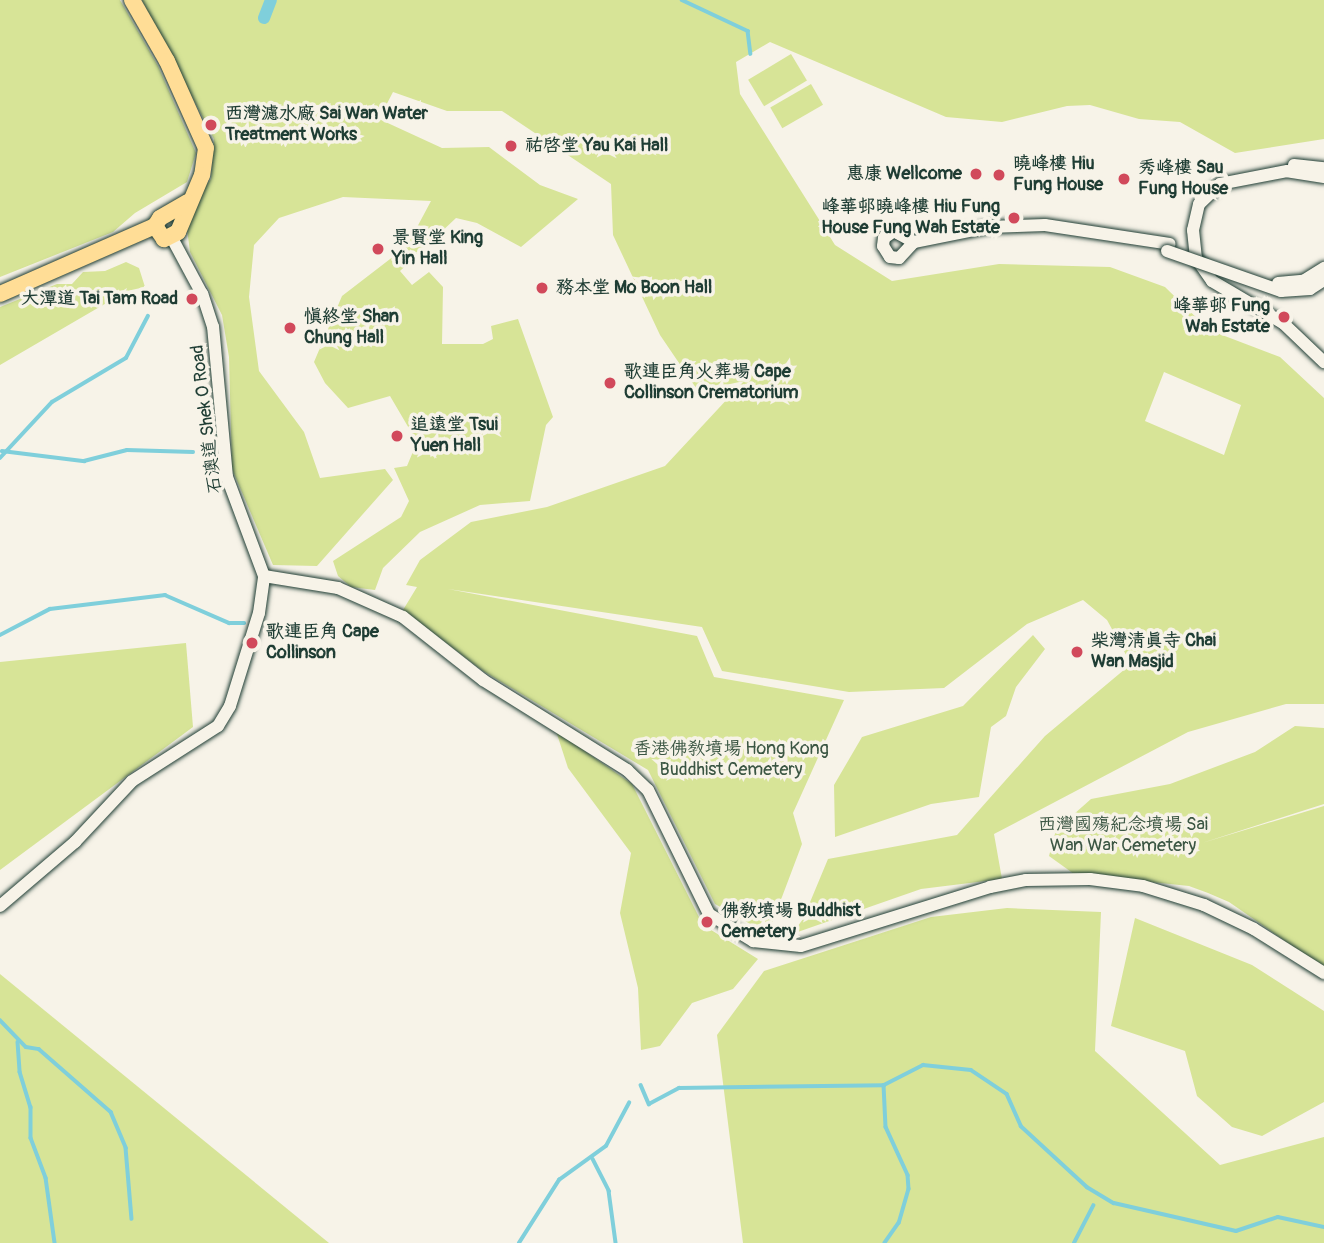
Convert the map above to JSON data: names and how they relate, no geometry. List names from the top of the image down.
{
  "streets": {
    "street": ["石澳道 Shek O Road"]
  },
  "parks": ["香港佛教墳場 Hong Kong Buddhist Cemetery", "西灣國殤紀念墳場 Sai Wan War Cemetery"],
  "places": [
    "西灣濾水廠 Sai Wan Water Treatment Works",
    "祐啓堂 Yau Kai Hall",
    "惠康 Wellcome",
    "曉峰樓 Hiu Fung House",
    "秀峰樓 Sau Fung House",
    "峰華邨曉峰樓 Hiu Fung House Fung Wah Estate",
    "景賢堂 King Yin Hall",
    "務本堂 Mo Boon Hall",
    "大潭道 Tai Tam Road",
    "峰華邨 Fung Wah Estate",
    "慎終堂 Shan Chung Hall",
    "歌連臣角火葬場 Cape Collinson Crematorium",
    "追遠堂 Tsui Yuen Hall",
    "歌連臣角 Cape Collinson",
    "柴灣清真寺 Chai Wan Masjid",
    "佛教墳場 Buddhist Cemetery"
  ]
}
